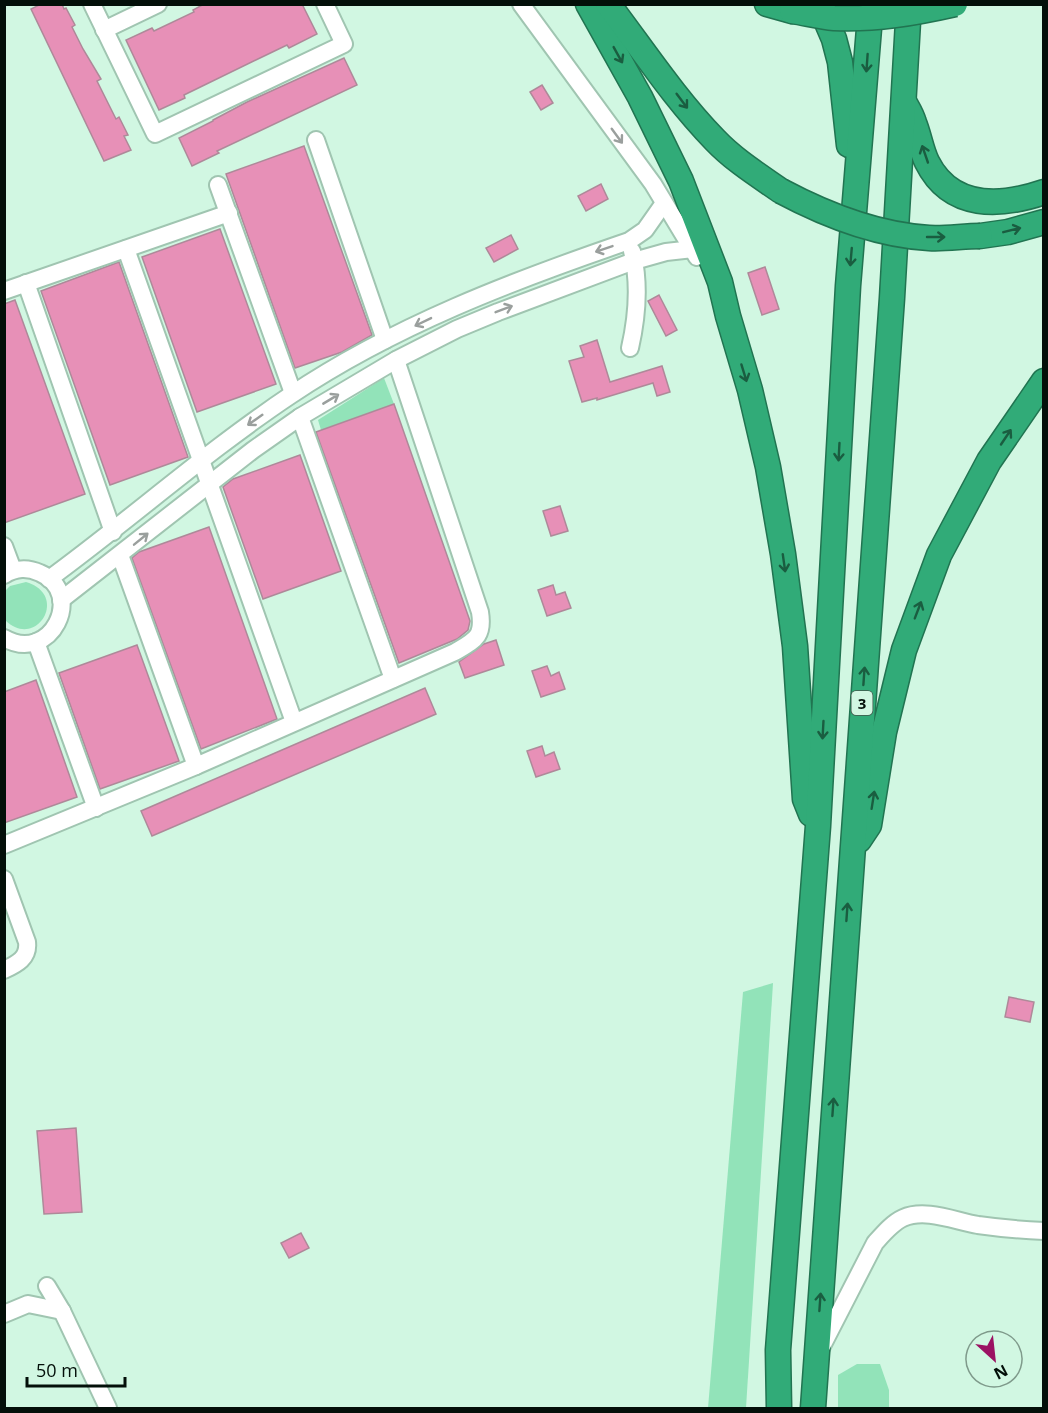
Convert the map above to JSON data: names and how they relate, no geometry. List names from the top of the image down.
{
  "streets": {
    "highway": ["3"]
  },
  "scale_bar": "50 m",
  "north": "bottom right"
}
